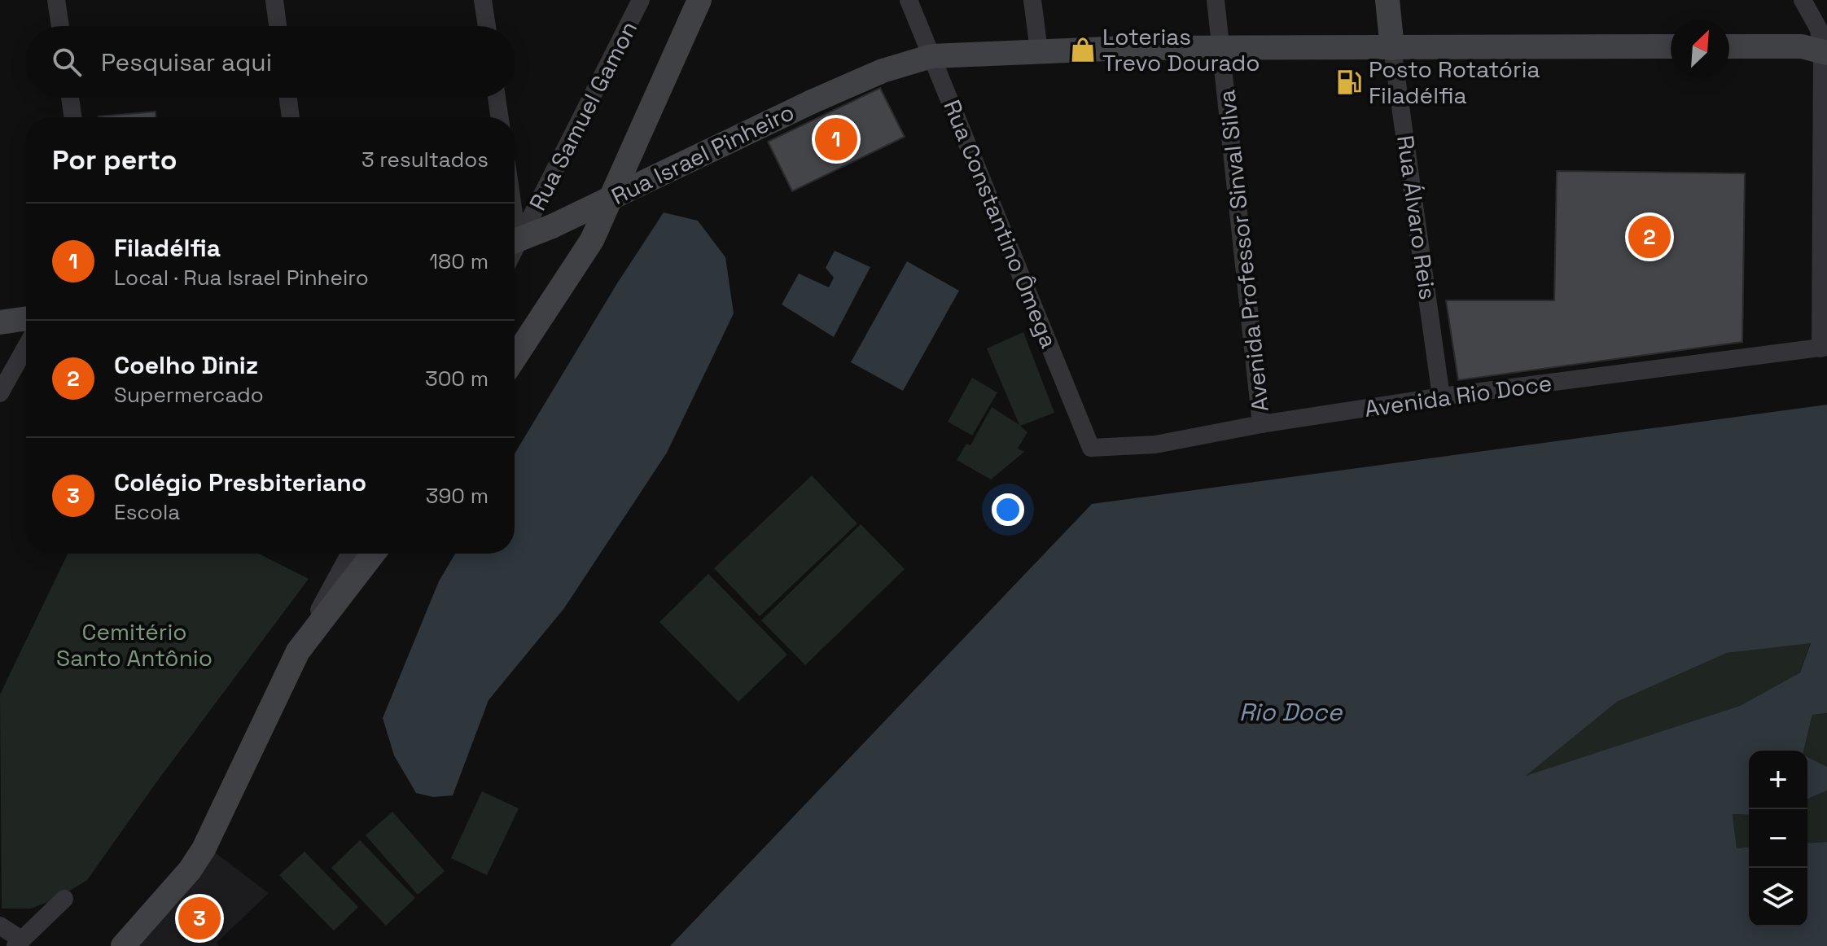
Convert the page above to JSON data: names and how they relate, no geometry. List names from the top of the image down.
{
  "streets": {
    "street": [
      "Rua Samuel Gamon",
      "Rua Israel Pinheiro",
      "Rua Álvaro Reis",
      "Rua Constantino Ômega",
      "Avenida Professor Sinval Silva",
      "Avenida Rio Doce"
    ]
  },
  "crossings": [
    ["Rua Israel Pinheiro", "Rua Álvaro Reis"],
    ["Rua Israel Pinheiro", "Rua Constantino Ômega"],
    ["Rua Israel Pinheiro", "Avenida Professor Sinval Silva"],
    ["Rua Álvaro Reis", "Avenida Rio Doce"],
    ["Rua Constantino Ômega", "Avenida Rio Doce"],
    ["Avenida Professor Sinval Silva", "Avenida Rio Doce"]
  ],
  "water": ["Rio Doce"],
  "parks": ["Cemitério Santo Antônio"],
  "places": {
    "shop": ["Loterias Trevo Dourado"],
    "fuel station": ["Posto Rotatória Filadélfia"]
  },
  "north": "top right",
  "page": {
    "search": "Pesquisar aqui",
    "pins": ["1", "2", "3"],
    "heading": ["Por perto", "3 resultados"],
    "list": [
      {
        "mark": "1",
        "name": "Filadélfia",
        "note": "Local · Rua Israel Pinheiro",
        "value": "180 m"
      },
      {
        "mark": "2",
        "name": "Coelho Diniz",
        "note": "Supermercado",
        "value": "300 m"
      },
      {
        "mark": "3",
        "name": "Colégio Presbiteriano",
        "note": "Escola",
        "value": "390 m"
      }
    ],
    "map_buttons": ["+", "−"]
  }
}
